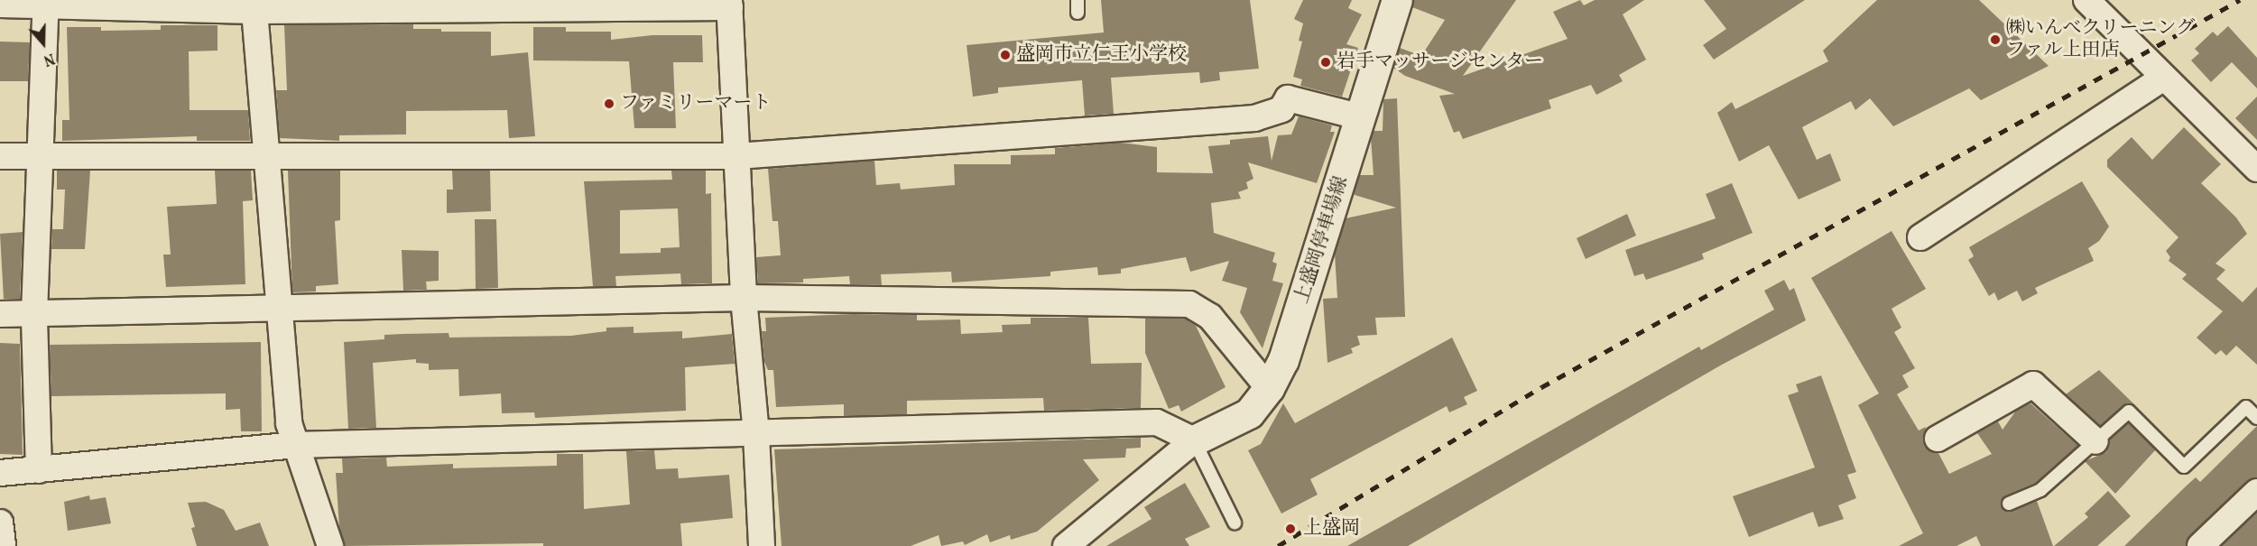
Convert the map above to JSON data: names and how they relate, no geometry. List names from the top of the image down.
{
  "streets": {
    "main road": ["上盛岡停車場線"]
  },
  "places": [
    "㈱いんべクリーニング ファル上田店",
    "盛岡市立仁王小学校",
    "岩手マッサージセンター",
    "ファミリーマート",
    "上盛岡"
  ],
  "north": "bottom"
}
